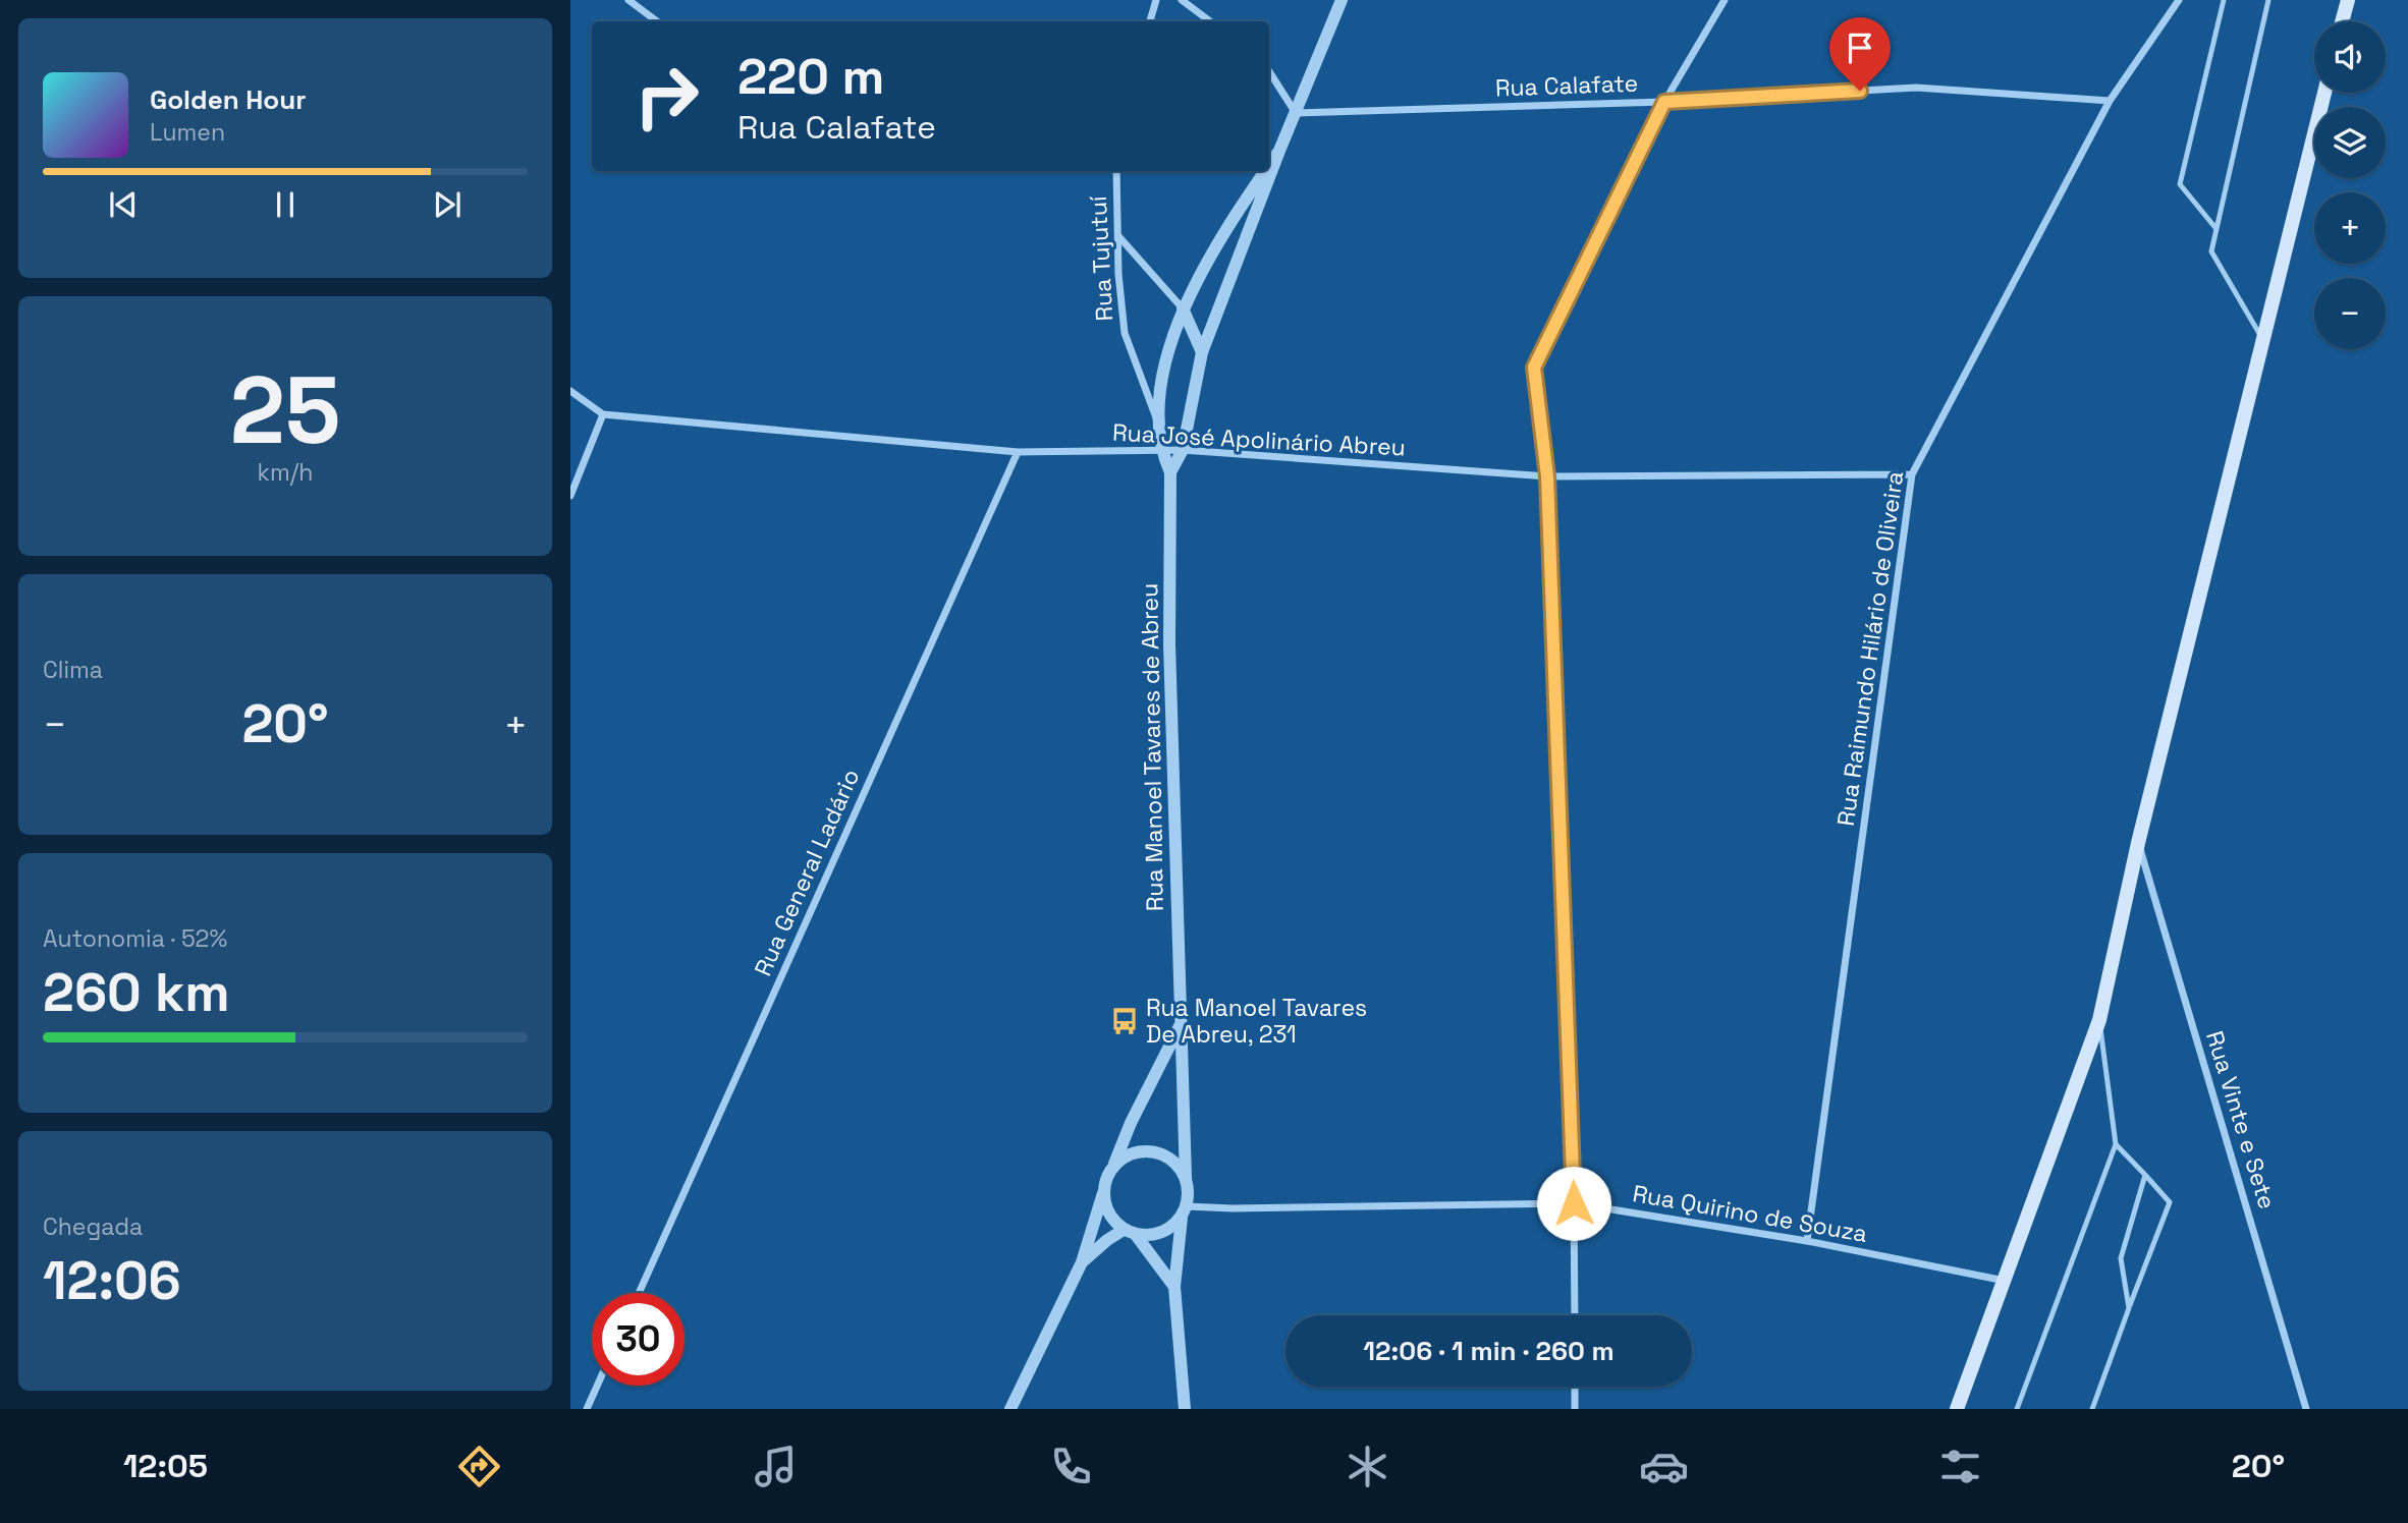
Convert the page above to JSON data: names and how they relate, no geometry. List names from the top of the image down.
{
  "streets": {
    "street": [
      "Rua Calafate",
      "Rua Tujutuí",
      "Rua José Apolinário Abreu",
      "Rua Raimundo Hilário de Oliveira",
      "Rua Manoel Tavares de Abreu",
      "Rua General Ladário",
      "Rua Vinte e Sete",
      "Rua Quirino de Souza"
    ]
  },
  "crossings": [
    ["Rua Calafate", "Rua Raimundo Hilário de Oliveira"],
    ["Rua Tujutuí", "Rua Manoel Tavares de Abreu"],
    ["Rua José Apolinário Abreu", "Rua Raimundo Hilário de Oliveira"],
    ["Rua José Apolinário Abreu", "Rua Manoel Tavares de Abreu"],
    ["Rua José Apolinário Abreu", "Rua General Ladário"],
    ["Rua Raimundo Hilário de Oliveira", "Rua Quirino de Souza"],
    ["Rua Manoel Tavares de Abreu", "Rua Quirino de Souza"]
  ],
  "places": {
    "bus stop": ["Rua Manoel Tavares De Abreu, 231"]
  },
  "page": {
    "map_buttons": ["+", "−"],
    "turn": ["220 m", "Rua Calafate"],
    "song": ["Golden Hour", "Lumen"],
    "tile": [
      ["25", "km/h"],
      "Clima",
      ["Autonomia · 52%", "260 km"],
      ["Chegada", "12:06"]
    ],
    "heat": ["−", "20°", "+"],
    "limit": "30",
    "trip": "12:06 · 1 min · 260 m",
    "tabs": ["12:05", "20°"]
  }
}
